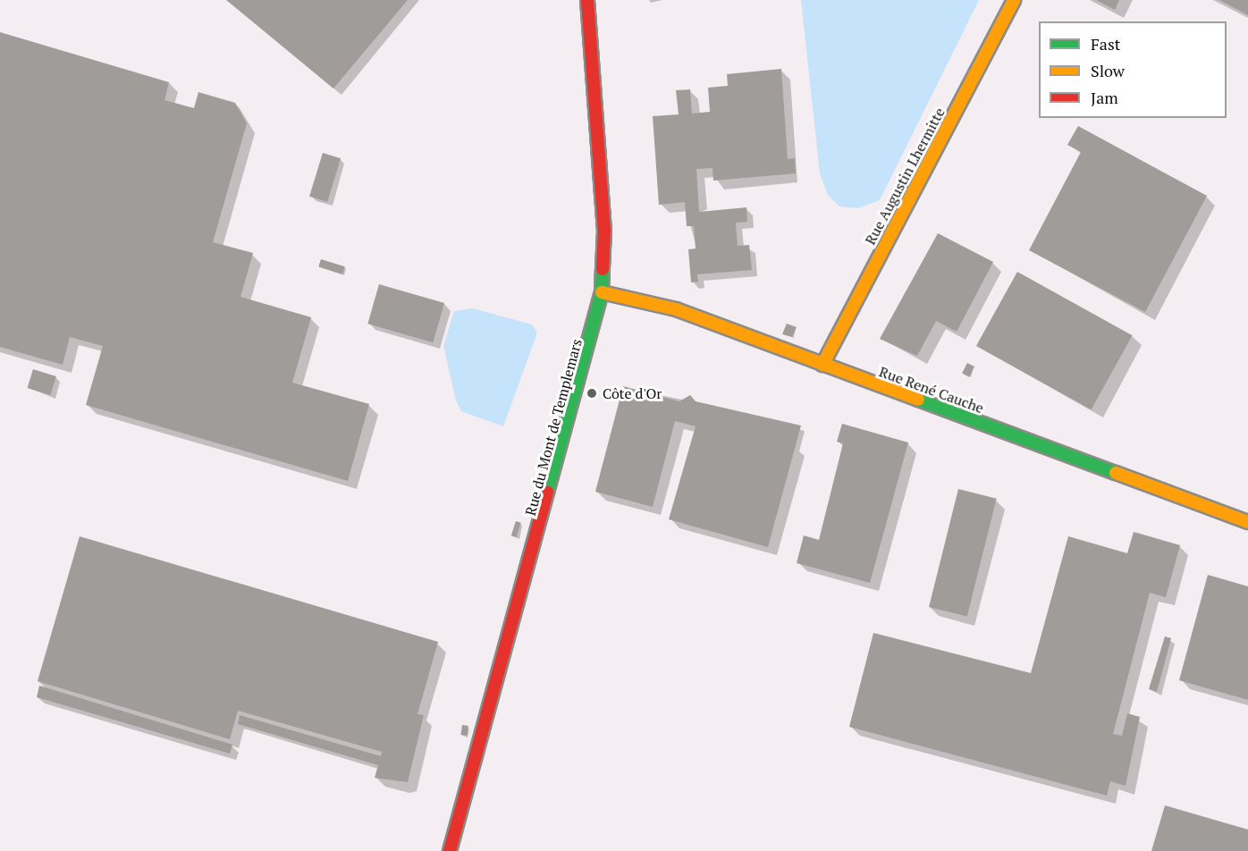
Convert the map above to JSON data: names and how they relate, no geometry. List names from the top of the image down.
{
  "streets": {
    "street": ["Rue Augustin Lhermitte", "Rue René Cauche", "Rue du Mont de Templemars"]
  },
  "crossings": [
    ["Rue Augustin Lhermitte", "Rue René Cauche"],
    ["Rue René Cauche", "Rue du Mont de Templemars"]
  ],
  "places": ["Côte d'Or"],
  "legend": ["Fast", "Slow", "Jam"]
}
